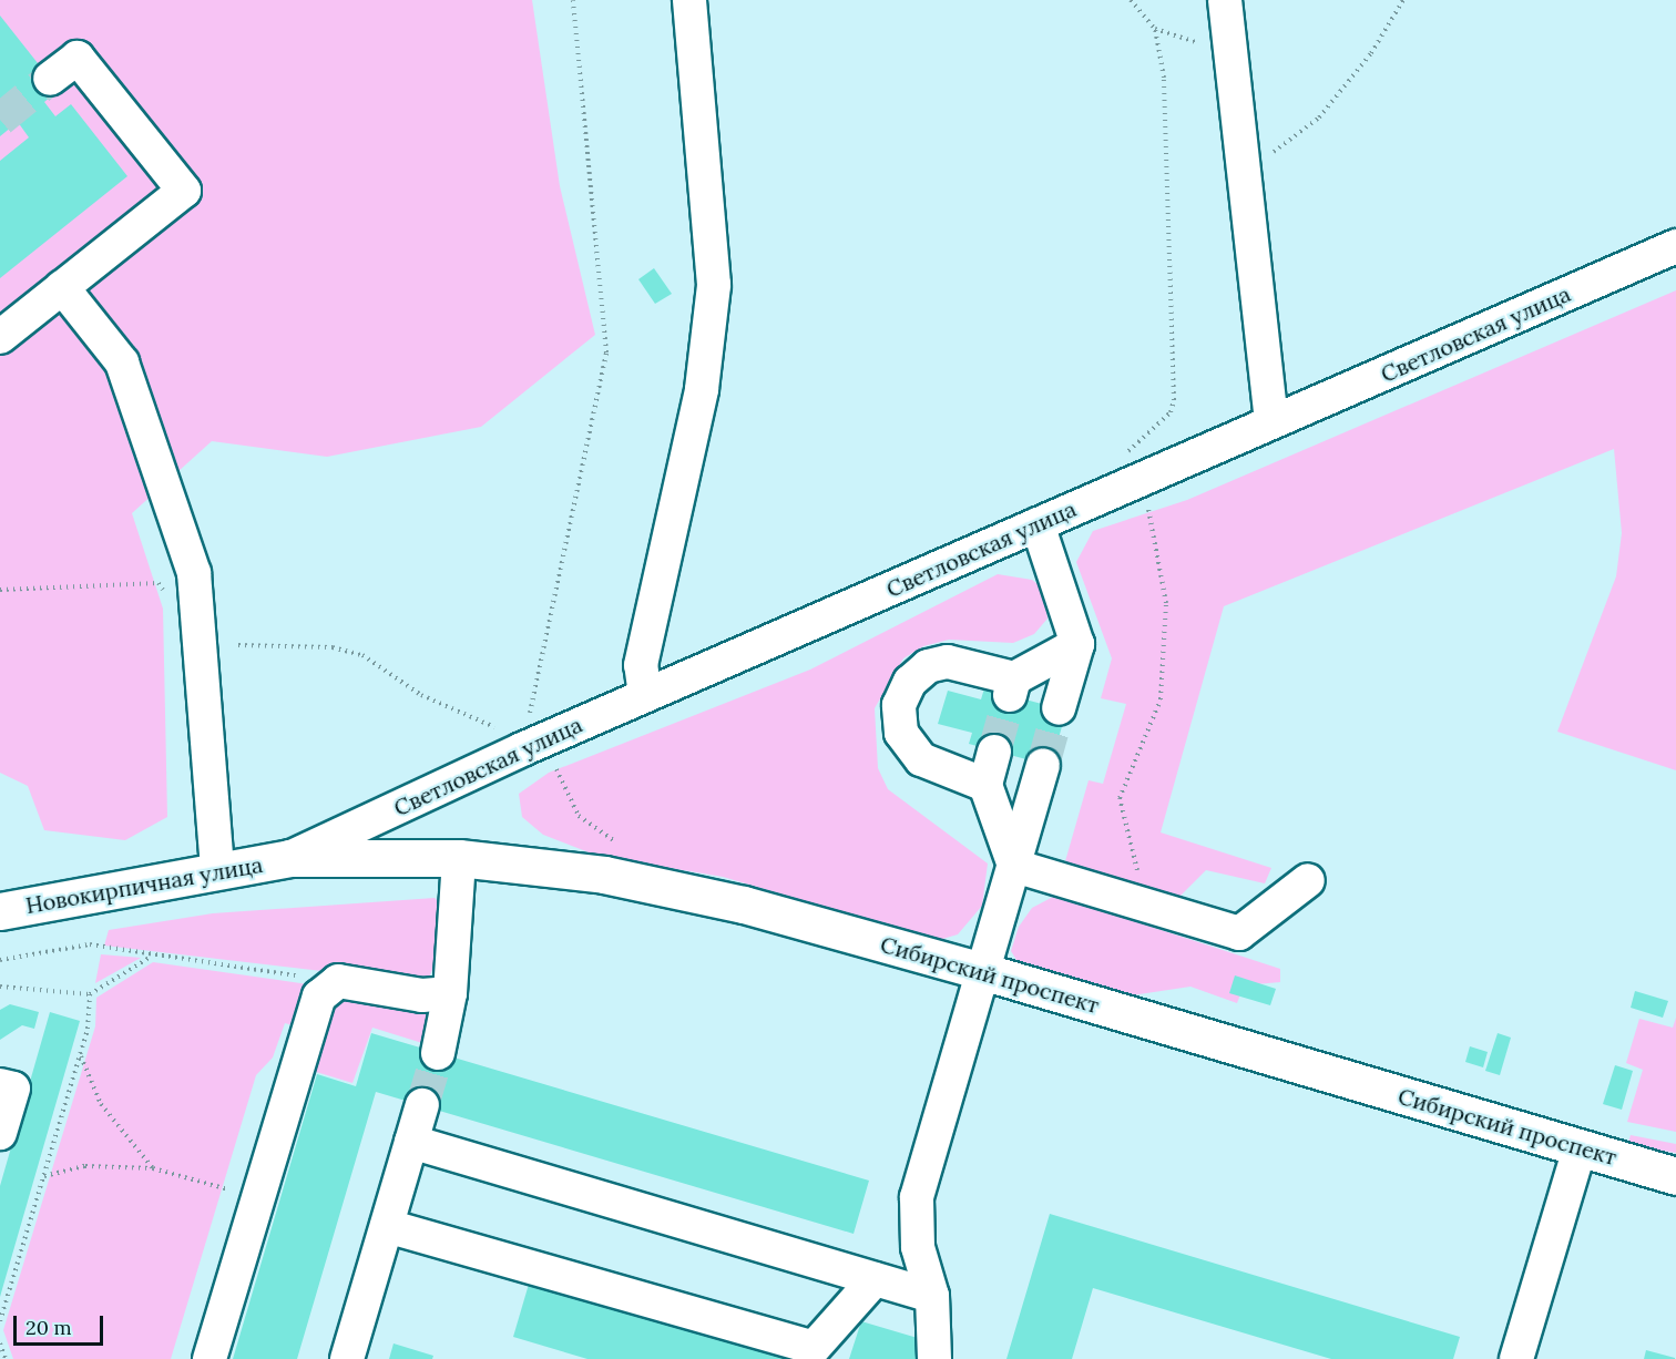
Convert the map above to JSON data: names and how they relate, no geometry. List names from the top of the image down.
{
  "streets": {
    "main road": ["Новокирпичная улица", "Сибирский проспект"],
    "street": ["Светловская улица"]
  },
  "crossings": [
    ["Светловская улица", "Новокирпичная улица"],
    ["Светловская улица", "Сибирский проспект"],
    ["Новокирпичная улица", "Сибирский проспект"]
  ],
  "scale_bar": "20 m"
}
